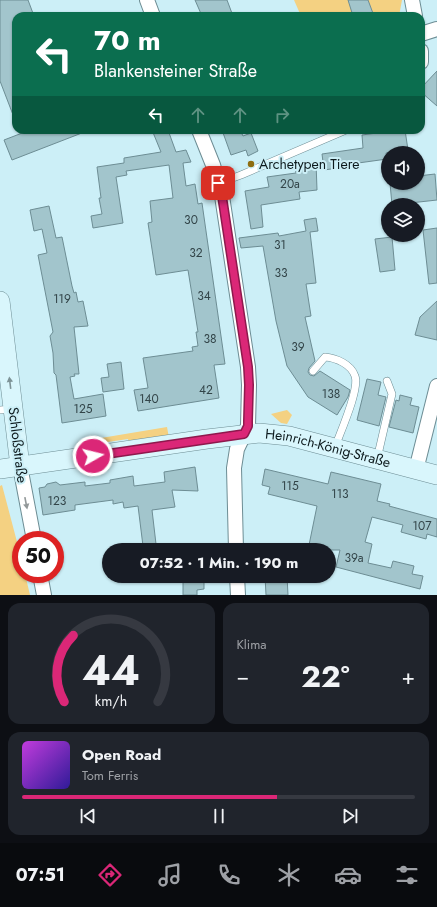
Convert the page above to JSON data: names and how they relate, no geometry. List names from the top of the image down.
{
  "streets": {
    "main road": ["Schloßstraße", "Heinrich-König-Straße"]
  },
  "crossings": [
    ["Schloßstraße", "Heinrich-König-Straße"]
  ],
  "places": ["Archetypen Tiere"],
  "house_numbers": [
    "20a",
    "30",
    "31",
    "32",
    "33",
    "34",
    "119",
    "38",
    "39",
    "42",
    "138",
    "140",
    "125",
    "115",
    "113",
    "123",
    "107",
    "39a"
  ],
  "page": {
    "turn": ["70 m", "Blankensteiner Straße"],
    "limit": "50",
    "trip": "07:52 · 1 Min. · 190 m",
    "tile": "Klima",
    "heat": ["−", "22°", "+"],
    "song": ["Open Road", "Tom Ferris"],
    "tabs": "07:51",
    "gauge": ["44", "km/h"]
  }
}
